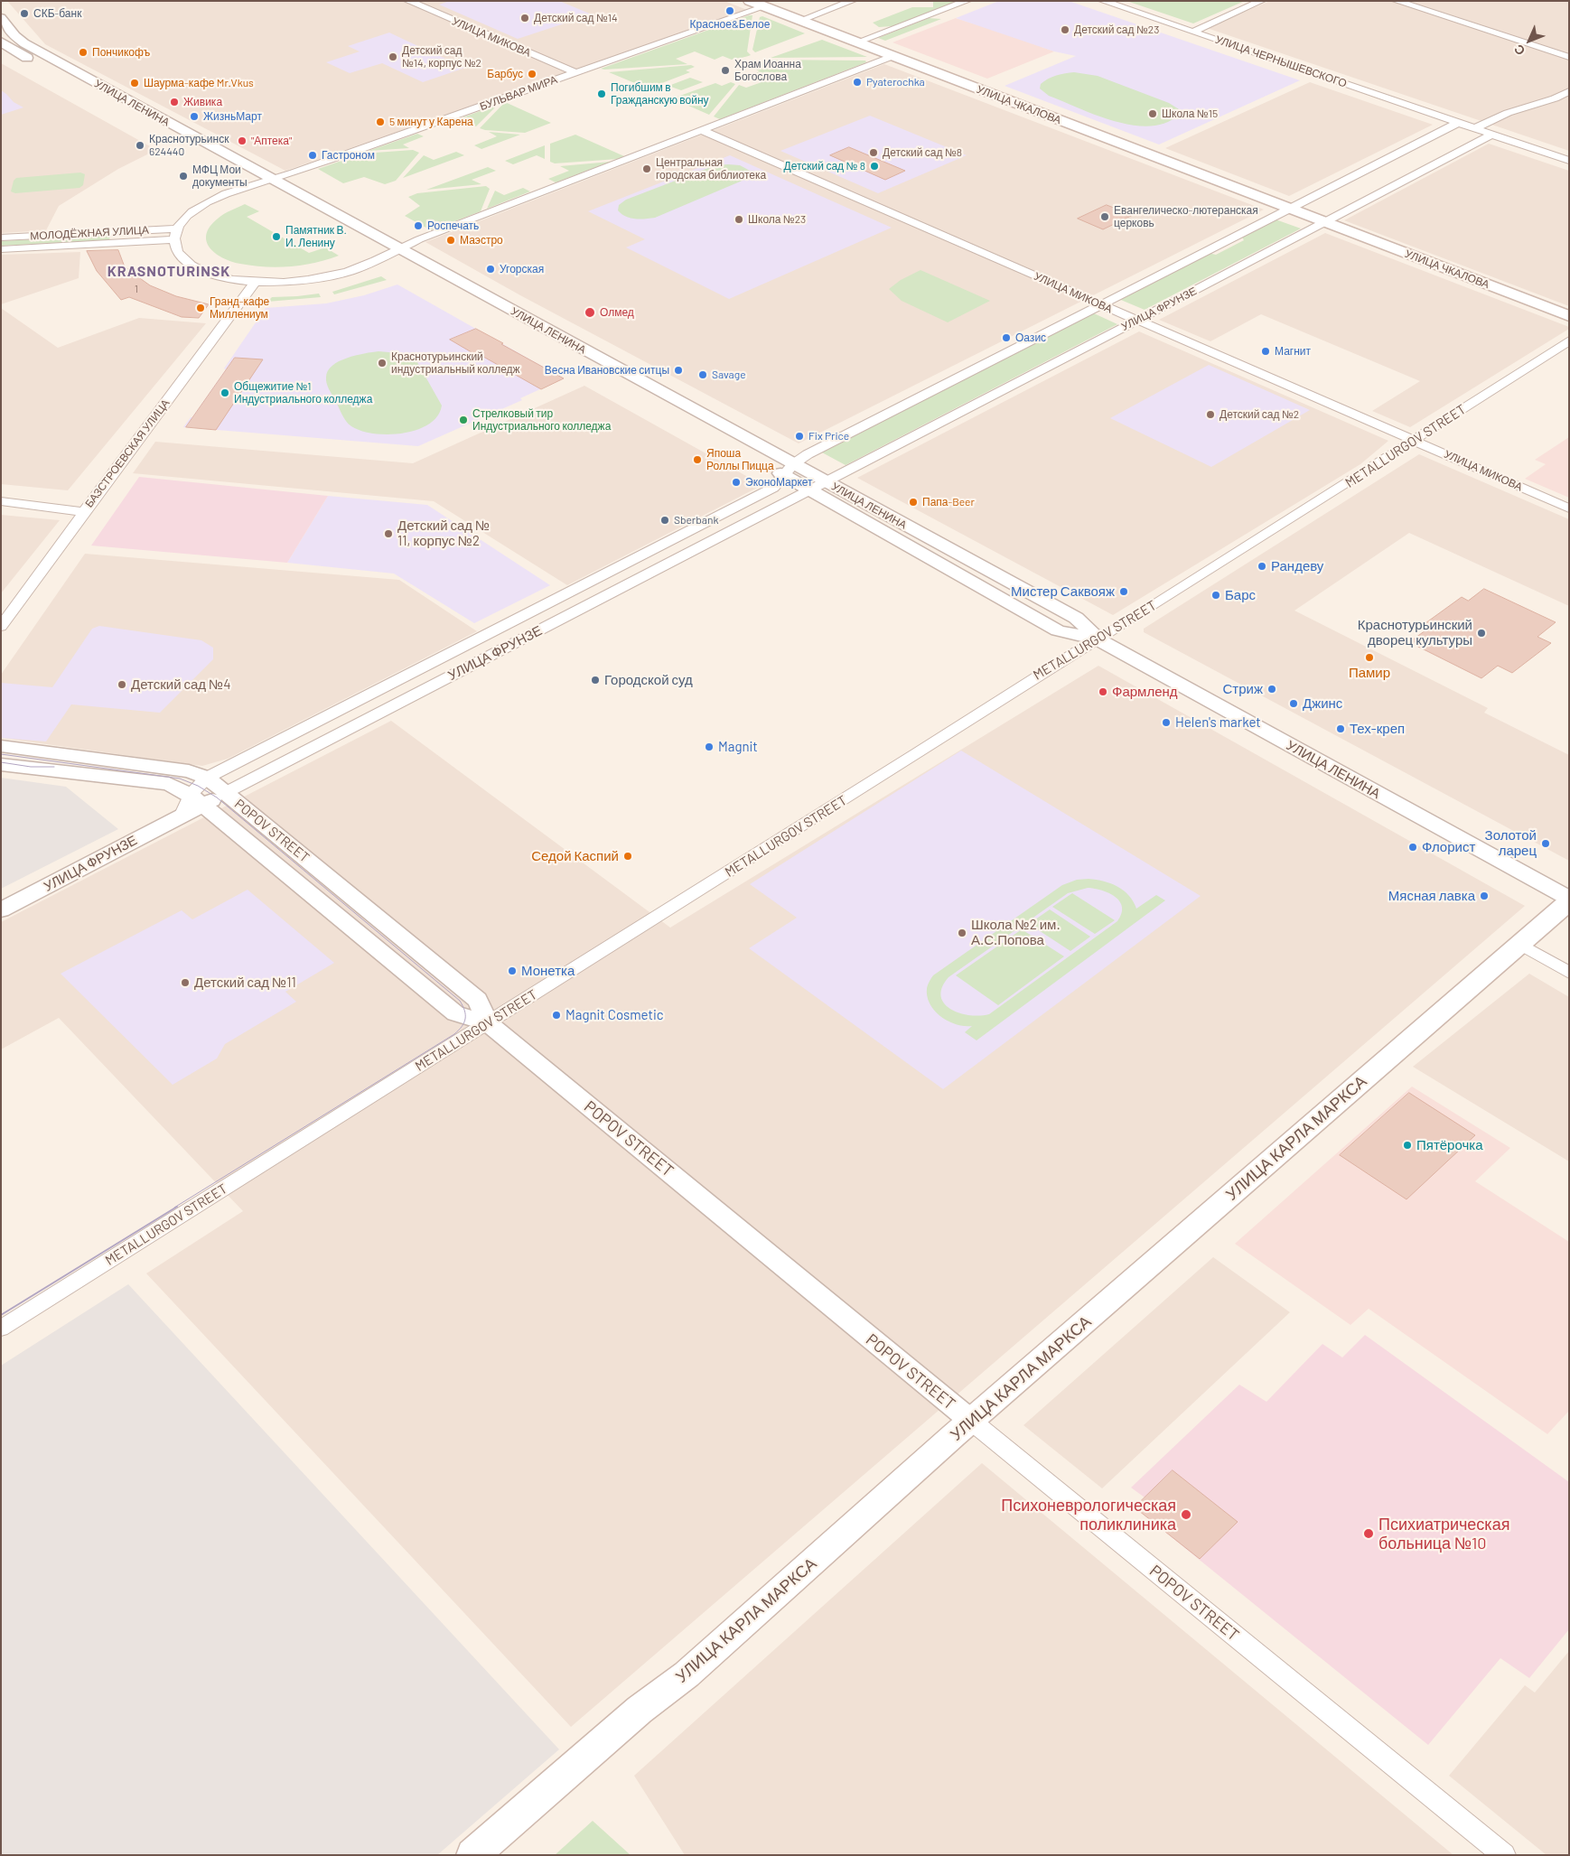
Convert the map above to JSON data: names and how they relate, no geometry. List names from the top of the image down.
{
  "streets": {
    "main road": ["УЛИЦА ЧКАЛОВА", "УЛИЦА КАРЛА МАРКСА"],
    "street": [
      "УЛИЦА МИКОВА",
      "УЛИЦА ЧЕРНЫШЕВСКОГО",
      "БУЛЬВАР МИРА",
      "УЛИЦА ЛЕНИНА",
      "МОЛОДЁЖНАЯ УЛИЦА",
      "УЛИЦА ФРУНЗЕ",
      "METALLURGOV STREET",
      "БАЗСТРОЕВСКАЯ УЛИЦА",
      "POPOV STREET"
    ]
  },
  "crossings": [
    ["УЛИЦА МИКОВА", "БУЛЬВАР МИРА"],
    ["УЛИЦА МИКОВА", "УЛИЦА ФРУНЗЕ"],
    ["УЛИЦА МИКОВА", "METALLURGOV STREET"],
    ["УЛИЦА ЧЕРНЫШЕВСКОГО", "УЛИЦА ФРУНЗЕ"],
    ["БУЛЬВАР МИРА", "УЛИЦА ЛЕНИНА"],
    ["БУЛЬВАР МИРА", "УЛИЦА ЧКАЛОВА"],
    ["УЛИЦА ЛЕНИНА", "УЛИЦА ФРУНЗЕ"],
    ["УЛИЦА ЛЕНИНА", "METALLURGOV STREET"],
    ["УЛИЦА ЛЕНИНА", "УЛИЦА КАРЛА МАРКСА"],
    ["УЛИЦА ЧКАЛОВА", "УЛИЦА ФРУНЗЕ"],
    ["УЛИЦА ФРУНЗЕ", "POPOV STREET"],
    ["METALLURGOV STREET", "POPOV STREET"],
    ["POPOV STREET", "УЛИЦА КАРЛА МАРКСА"]
  ],
  "districts": ["KRASNOTURINSK"],
  "places": [
    "Красное&Белое",
    "СКБ-банк",
    "Детский сад №14",
    "Детский сад №23",
    "Пончикофъ",
    "Детский сад №14, корпус №2",
    "Храм Иоанна Богослова",
    "Барбус",
    "Pyaterochka",
    "Шаурма-кафе Mr.Vkus",
    "Погибшим в Гражданскую войну",
    "Живика",
    "Школа №15",
    "ЖизньМарт",
    "5 минут у Карена",
    "\"Аптека\"",
    "Краснотурьинск 624440",
    "Детский сад №8",
    "Гастроном",
    "Детский сад № 8",
    "Центральная городская библиотека",
    "МФЦ Мои документы",
    "Евангелическо-лютеранская церковь",
    "Школа №23",
    "Роспечать",
    "Памятник В. И. Ленину",
    "Маэстро",
    "Угорская",
    "Гранд-кафе Миллениум",
    "Олмед",
    "Оазис",
    "Магнит",
    "Краснотурьинский индустриальный колледж",
    "Весна Ивановские ситцы",
    "Savage",
    "Общежитие №1 Индустриального колледжа",
    "Детский сад №2",
    "Стрелковый тир Индустриального колледжа",
    "Fix Price",
    "Япоша Роллы Пицца",
    "ЭконоМаркет",
    "Папа-Beer",
    "Sberbank",
    "Детский сад № 11, корпус №2",
    "Рандеву",
    "Мистер Саквояж",
    "Барс",
    "Краснотурьинский дворец культуры",
    "Памир",
    "Городской суд",
    "Детский сад №4",
    "Стриж",
    "Фармленд",
    "Джинс",
    "Helen's market",
    "Тех-креп",
    "Magnit",
    "Золотой ларец",
    "Флорист",
    "Седой Каспий",
    "Мясная лавка",
    "Школа №2 им. А.С.Попова",
    "Монетка",
    "Детский сад №11",
    "Magnit Cosmetic",
    "Пятёрочка",
    "Психоневрологическая поликлиника",
    "Психиатрическая больница №10"
  ],
  "house_numbers": ["1"],
  "north": "bottom left"
}
